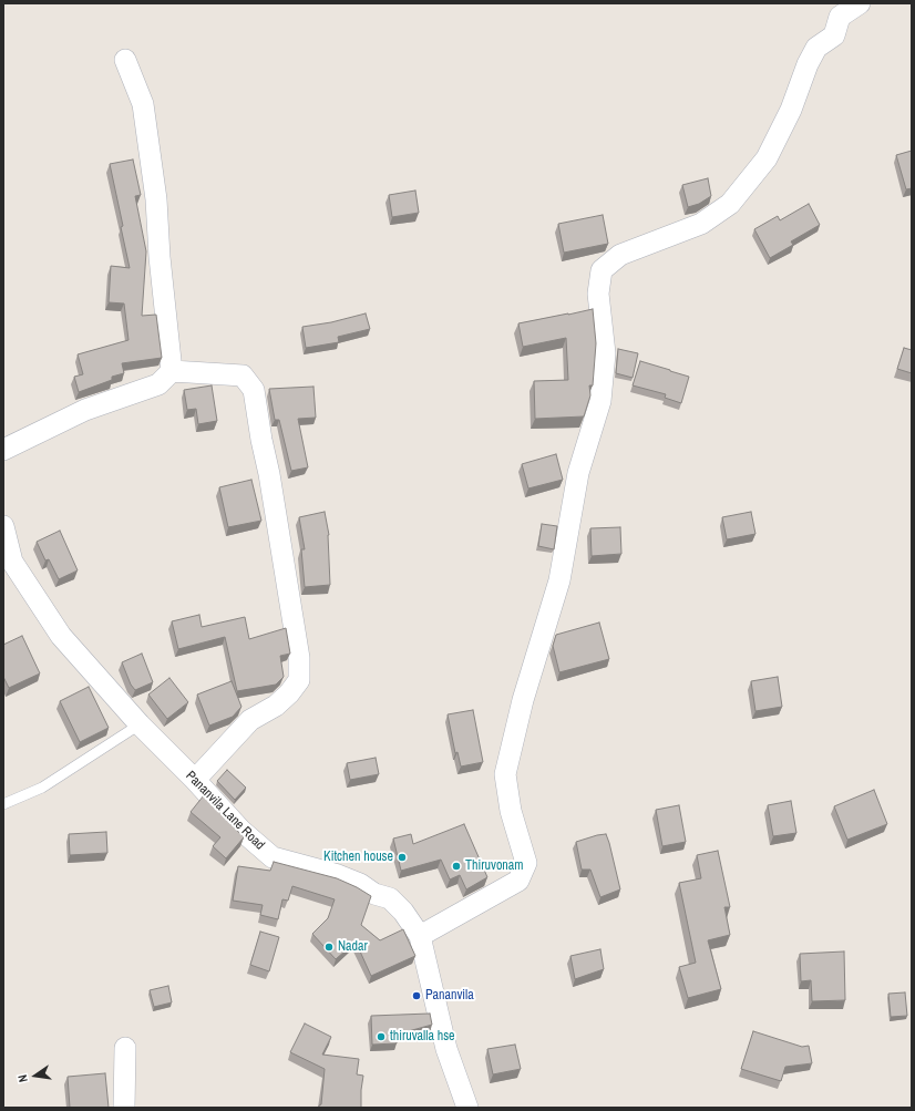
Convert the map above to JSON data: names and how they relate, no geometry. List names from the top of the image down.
{
  "streets": {
    "street": ["Pananvila Lane Road"]
  },
  "places": [
    "Kitchen house",
    "Thiruvonam",
    "Nadar",
    "Pananvila",
    "thiruvalla hse"
  ],
  "north": "left"
}
